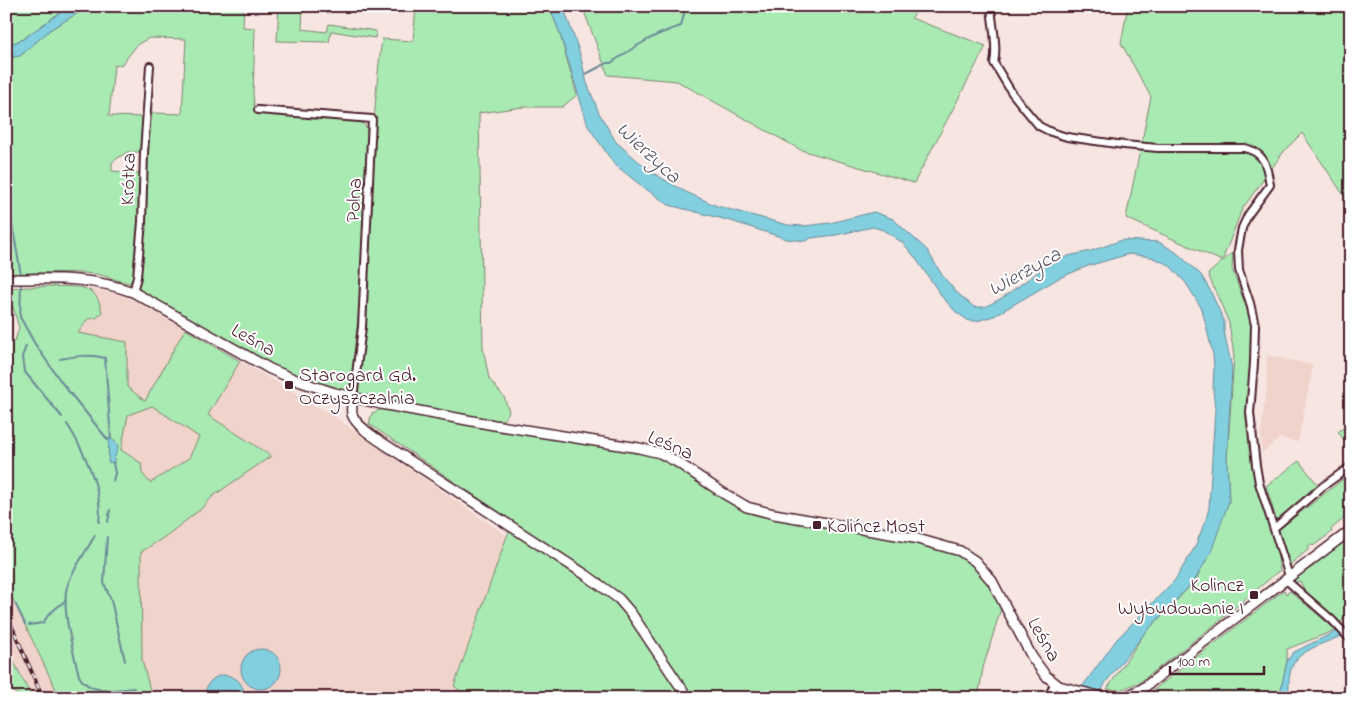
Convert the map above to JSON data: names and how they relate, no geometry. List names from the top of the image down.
{
  "streets": {
    "street": ["Krótka", "Polna", "Leśna"]
  },
  "crossings": [
    ["Krótka", "Leśna"],
    ["Polna", "Leśna"]
  ],
  "water": ["Wierzyca"],
  "places": {
    "transit": ["Starogard Gd. Oczyszczalnia", "Kolińcz Most", "Kolincz Wybudowanie I"]
  },
  "scale_bar": "100 m"
}
